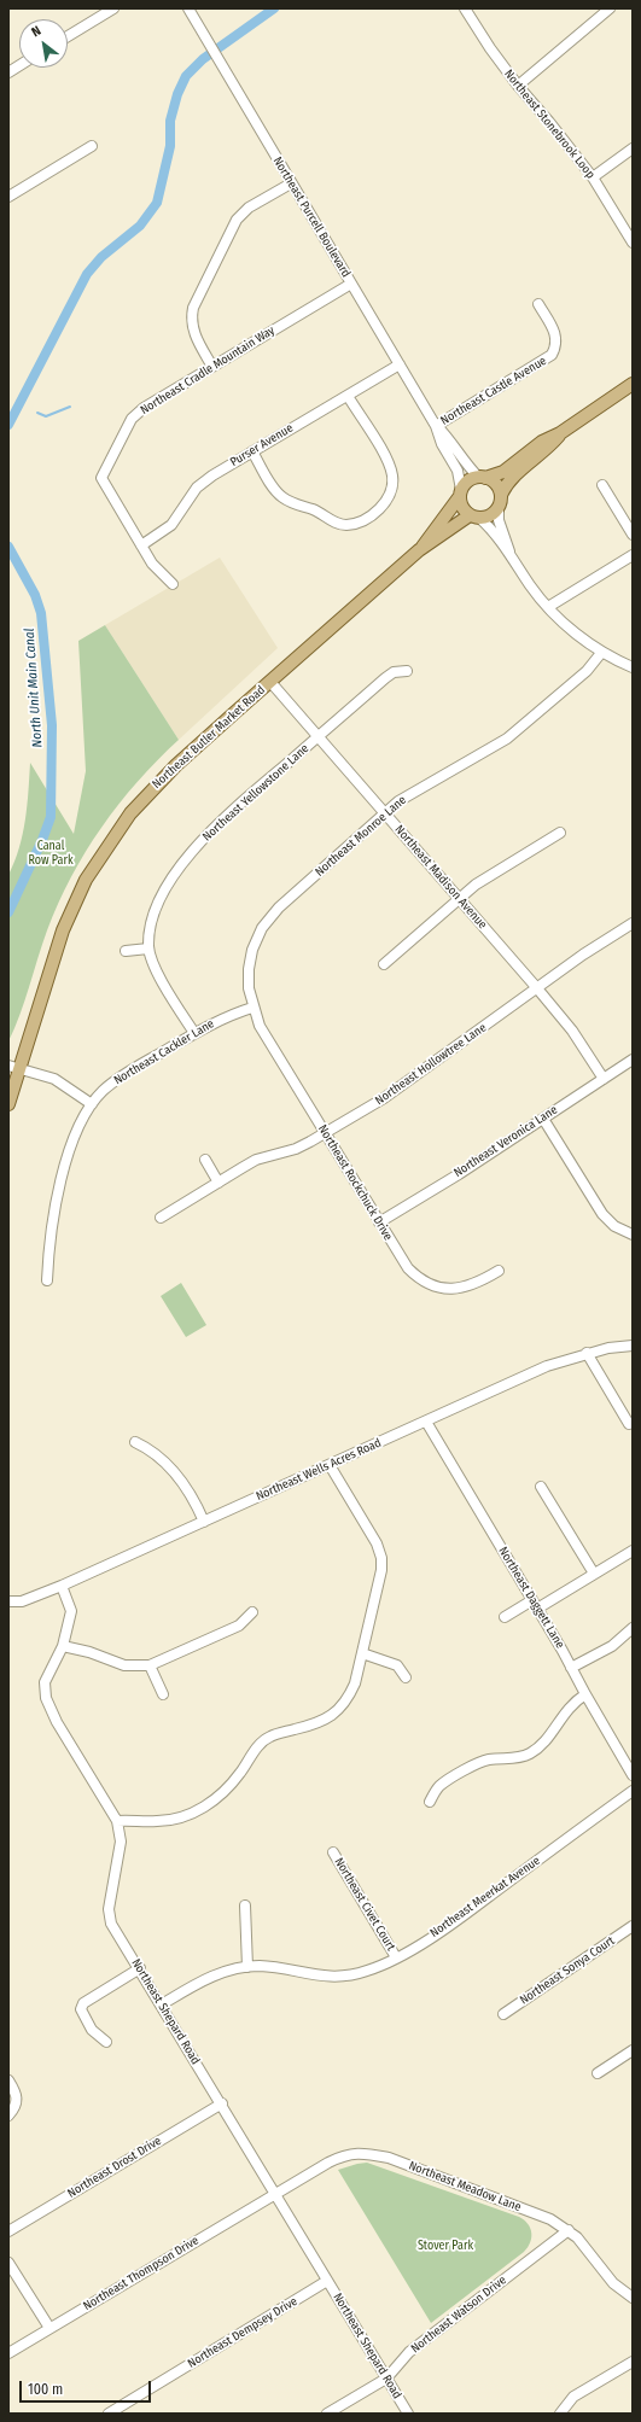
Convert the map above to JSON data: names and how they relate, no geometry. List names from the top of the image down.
{
  "streets": {
    "main road": ["Northeast Butler Market Road"],
    "street": [
      "Northeast Stonebrook Loop",
      "Northeast Purcell Boulevard",
      "Northeast Cradle Mountain Way",
      "Northeast Castle Avenue",
      "Purser Avenue",
      "Northeast Yellowstone Lane",
      "Northeast Monroe Lane",
      "Northeast Madison Avenue",
      "Northeast Cackler Lane",
      "Northeast Hollowtree Lane",
      "Northeast Veronica Lane",
      "Northeast Rockchuck Drive",
      "Northeast Wells Acres Road",
      "Northeast Daggett Lane",
      "Northeast Meerkat Avenue",
      "Northeast Civet Court",
      "Northeast Sonya Court",
      "Northeast Shepard Road",
      "Northeast Drost Drive",
      "Northeast Meadow Lane",
      "Northeast Thompson Drive",
      "Northeast Watson Drive",
      "Northeast Dempsey Drive"
    ]
  },
  "crossings": [
    ["Northeast Purcell Boulevard", "Northeast Cradle Mountain Way"],
    ["Northeast Purcell Boulevard", "Northeast Castle Avenue"],
    ["Northeast Purcell Boulevard", "Purser Avenue"],
    ["Northeast Purcell Boulevard", "Northeast Butler Market Road"],
    ["Northeast Cradle Mountain Way", "Purser Avenue"],
    ["Northeast Butler Market Road", "Northeast Madison Avenue"],
    ["Northeast Yellowstone Lane", "Northeast Madison Avenue"],
    ["Northeast Yellowstone Lane", "Northeast Cackler Lane"],
    ["Northeast Monroe Lane", "Northeast Madison Avenue"],
    ["Northeast Monroe Lane", "Northeast Cackler Lane"],
    ["Northeast Monroe Lane", "Northeast Rockchuck Drive"],
    ["Northeast Madison Avenue", "Northeast Hollowtree Lane"],
    ["Northeast Madison Avenue", "Northeast Veronica Lane"],
    ["Northeast Cackler Lane", "Northeast Rockchuck Drive"],
    ["Northeast Hollowtree Lane", "Northeast Rockchuck Drive"],
    ["Northeast Veronica Lane", "Northeast Rockchuck Drive"],
    ["Northeast Wells Acres Road", "Northeast Daggett Lane"],
    ["Northeast Wells Acres Road", "Northeast Shepard Road"],
    ["Northeast Meerkat Avenue", "Northeast Civet Court"],
    ["Northeast Meerkat Avenue", "Northeast Shepard Road"],
    ["Northeast Shepard Road", "Northeast Drost Drive"],
    ["Northeast Shepard Road", "Northeast Meadow Lane"],
    ["Northeast Shepard Road", "Northeast Thompson Drive"],
    ["Northeast Shepard Road", "Northeast Watson Drive"],
    ["Northeast Shepard Road", "Northeast Dempsey Drive"],
    ["Northeast Meadow Lane", "Northeast Thompson Drive"],
    ["Northeast Meadow Lane", "Northeast Watson Drive"]
  ],
  "water": ["North Unit Main Canal"],
  "parks": ["Canal Row Park", "Stover Park"],
  "scale_bar": "100 m",
  "north": "top left"
}
